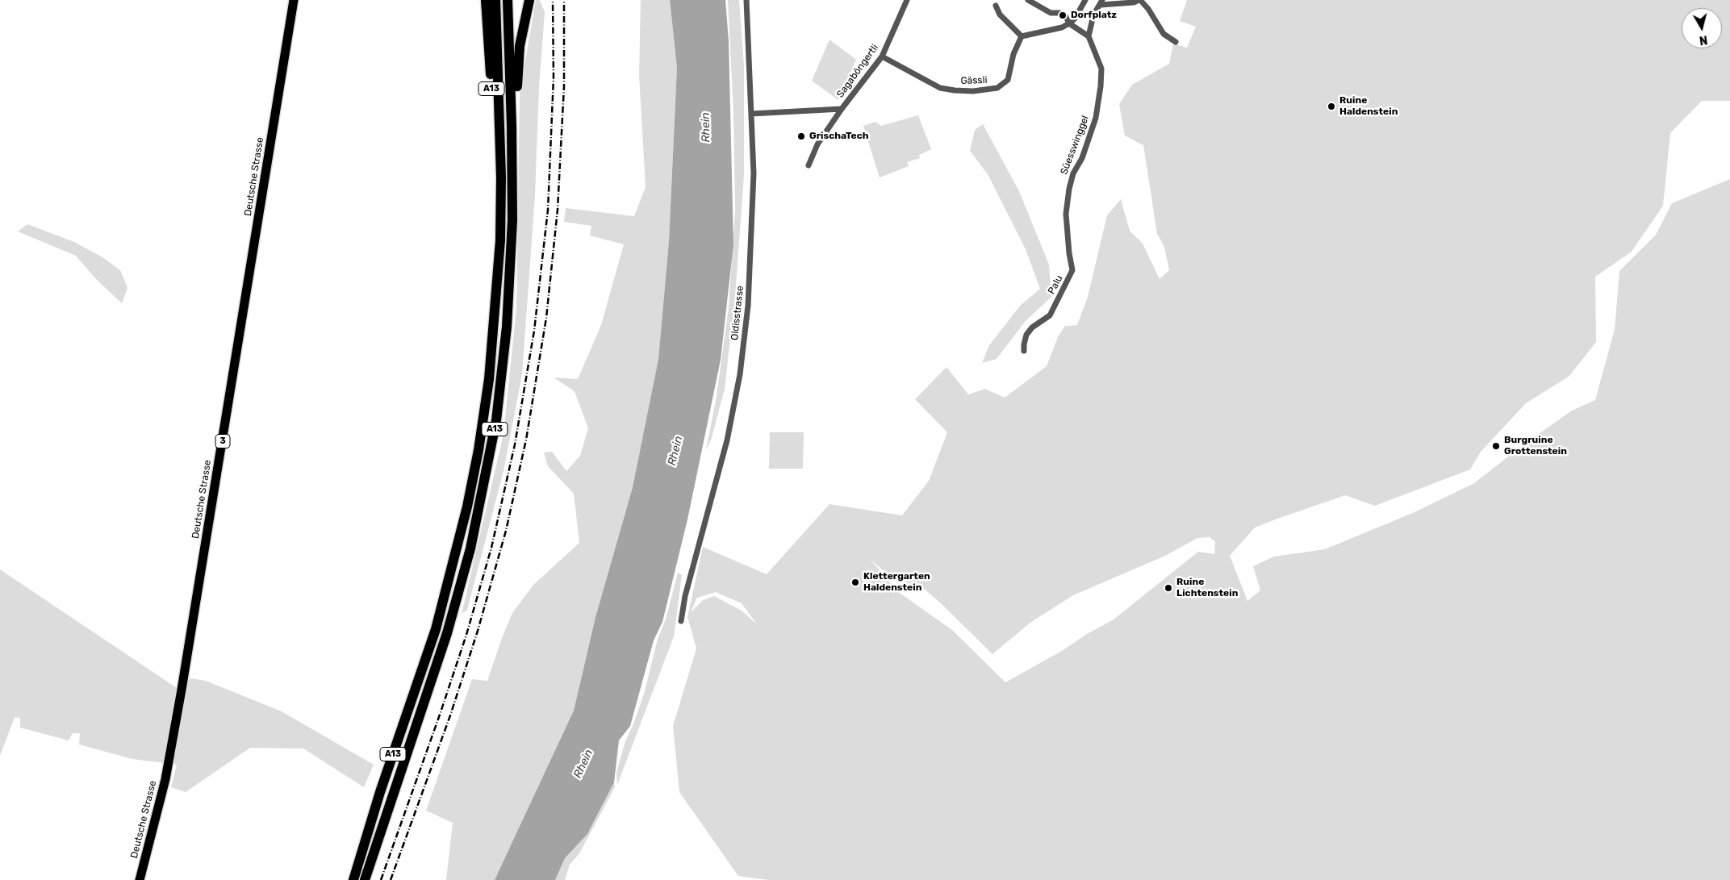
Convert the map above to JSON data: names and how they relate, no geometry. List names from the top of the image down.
{
  "streets": {
    "highway": ["A13"],
    "main road": ["Deutsche Strasse", "3"],
    "street": [
      "Sagaböngertli",
      "Gässli",
      "Süesswinggel",
      "Palu",
      "Oldisstrasse"
    ]
  },
  "crossings": [
    ["Sagaböngertli", "Gässli"],
    ["Süesswinggel", "Palu"]
  ],
  "water": ["Rhein"],
  "places": [
    "Dorfplatz",
    "Ruine Haldenstein",
    "GrischaTech",
    "Burgruine Grottenstein",
    "Klettergarten Haldenstein",
    "Ruine Lichtenstein"
  ],
  "north": "bottom"
}
